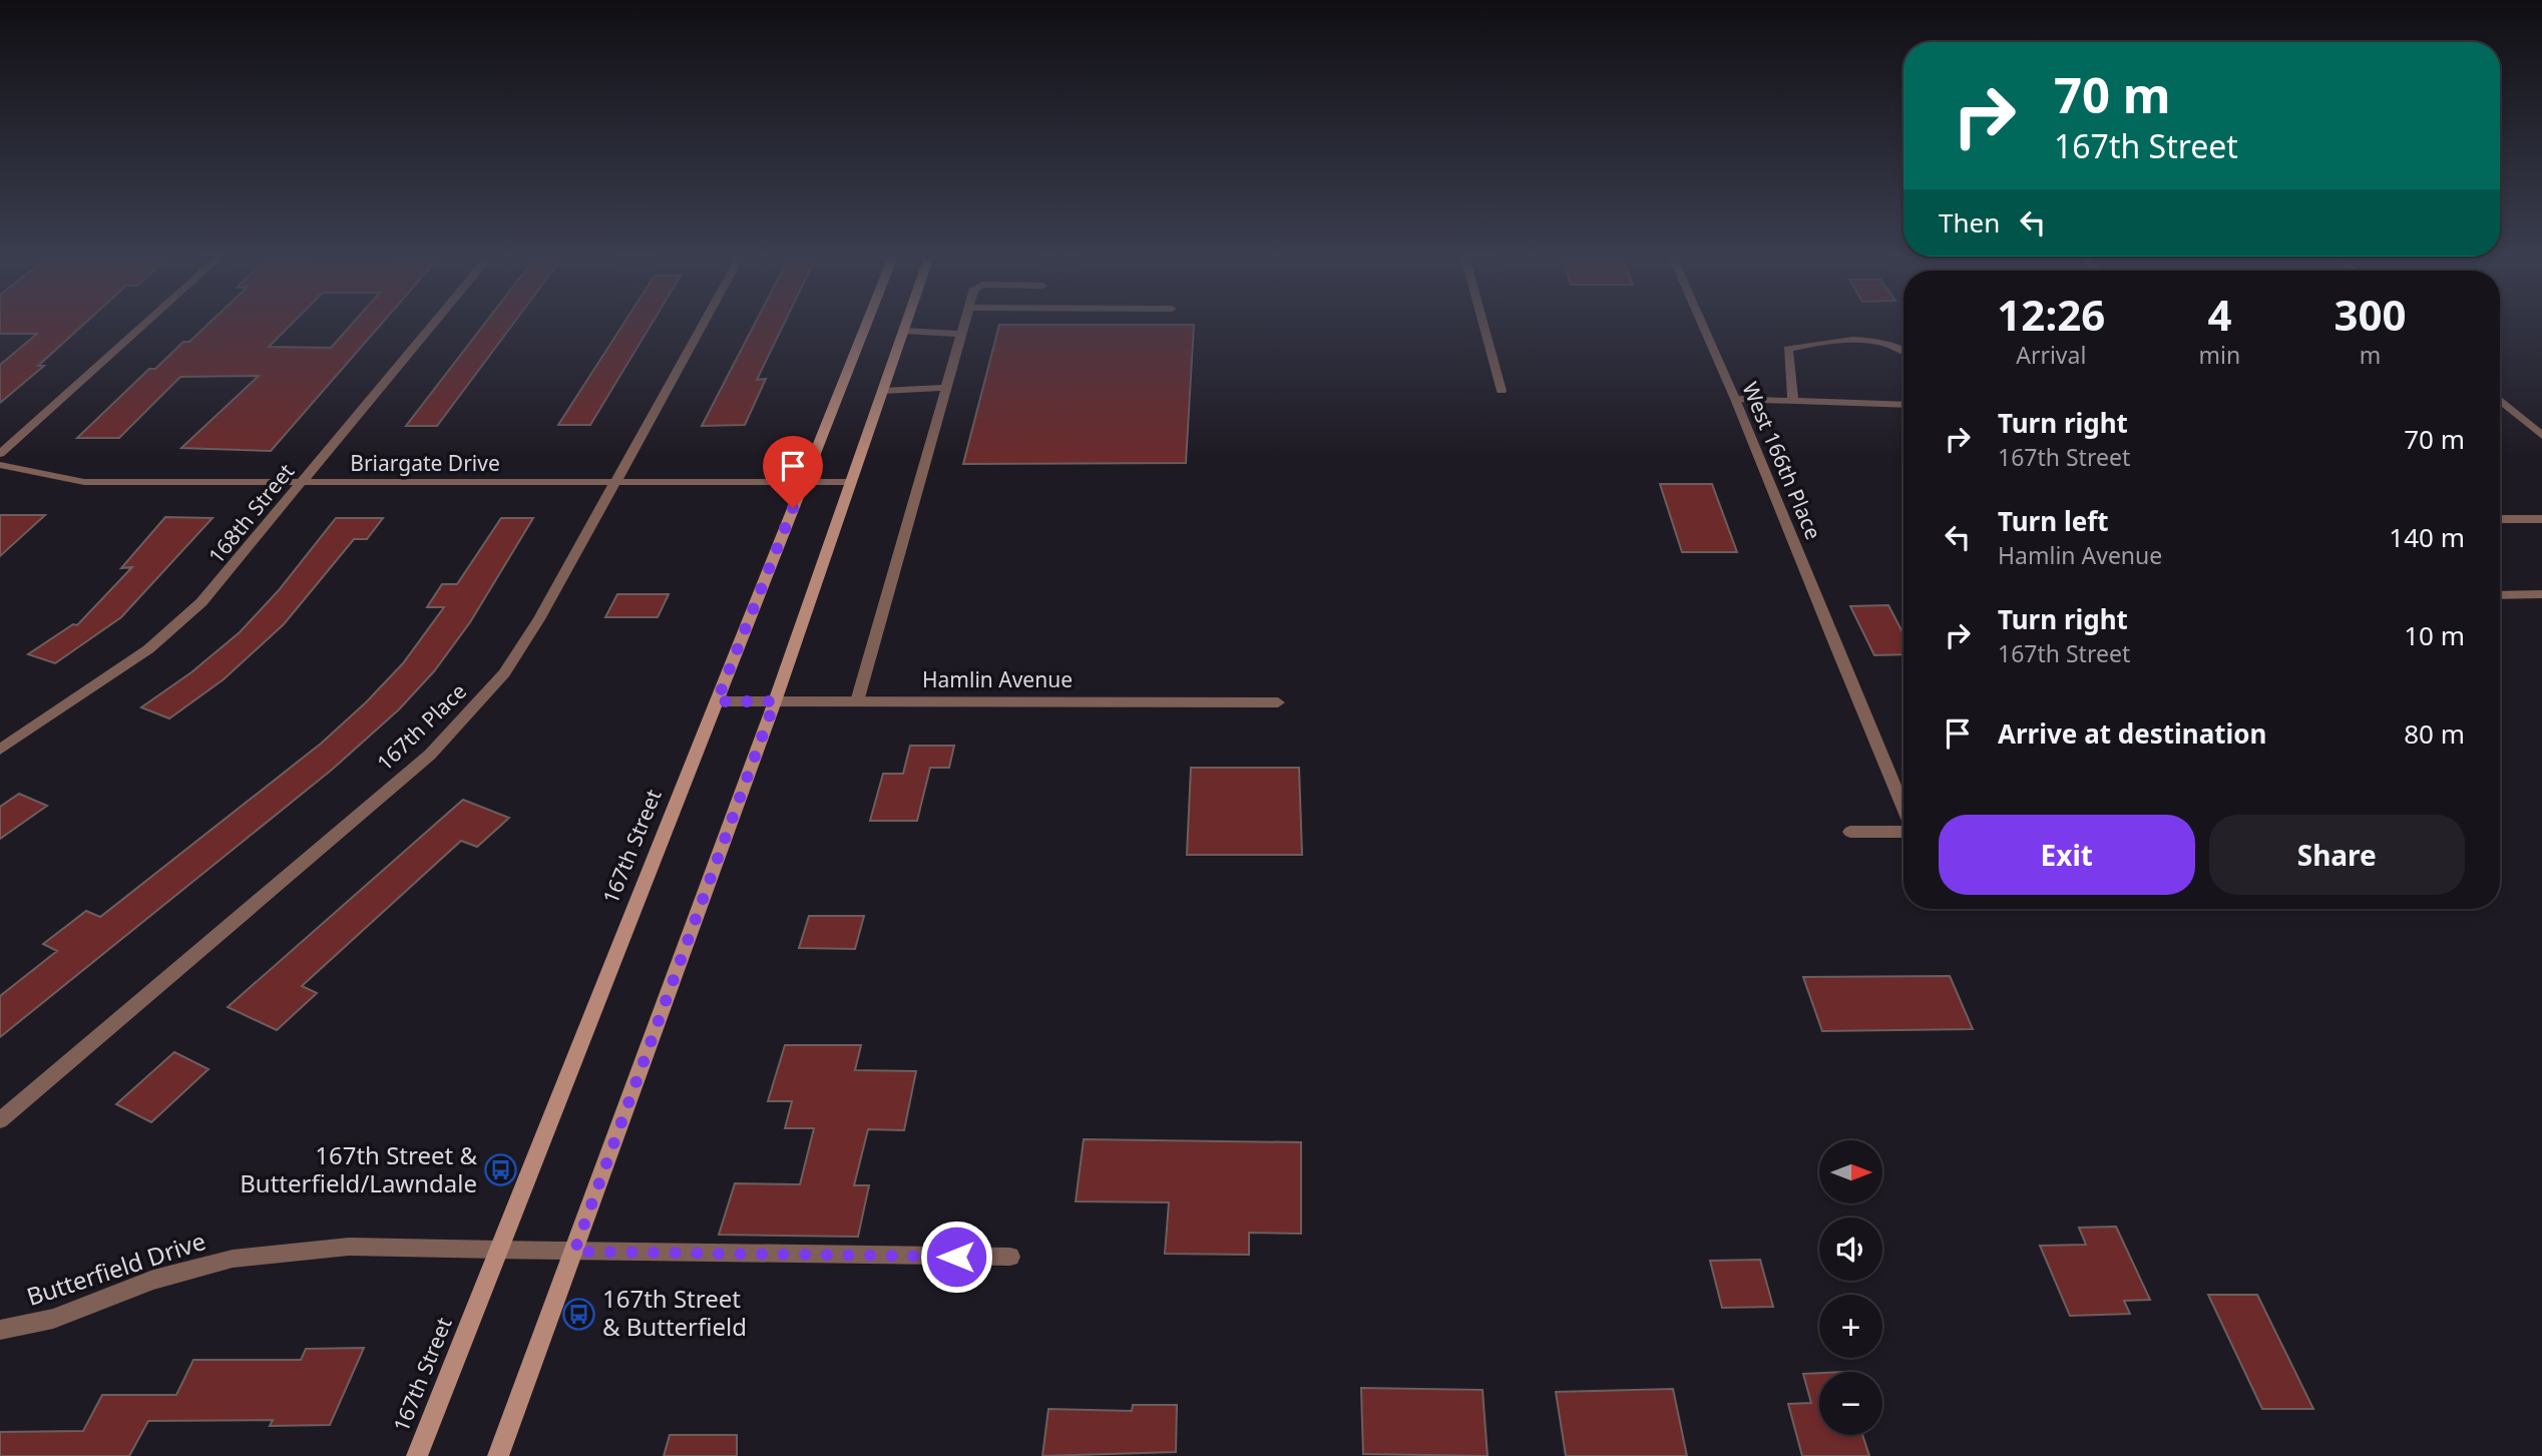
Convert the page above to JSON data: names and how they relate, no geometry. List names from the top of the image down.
{
  "streets": {
    "main road": ["167th Street"],
    "street": [
      "West 166th Place",
      "Briargate Drive",
      "168th Street",
      "Hamlin Avenue",
      "167th Place",
      "Butterfield Drive"
    ]
  },
  "crossings": [
    ["Briargate Drive", "168th Street"],
    ["Briargate Drive", "167th Place"],
    ["Briargate Drive", "167th Street"],
    ["Hamlin Avenue", "167th Street"],
    ["167th Street", "Butterfield Drive"]
  ],
  "places": {
    "bus stop": ["167th Street & Butterfield/Lawndale", "167th Street & Butterfield"]
  },
  "north": "right",
  "page": {
    "turn": ["70 m", "167th Street"],
    "then": "Then",
    "eta": [
      "12:26",
      "Arrival",
      "4",
      "min",
      "300",
      "m"
    ],
    "list": [
      {
        "name": "Turn right",
        "note": "167th Street",
        "value": "70 m"
      },
      {
        "name": "Turn left",
        "note": "Hamlin Avenue",
        "value": "140 m"
      },
      {
        "name": "Turn right",
        "note": "167th Street",
        "value": "10 m"
      },
      {
        "name": "Arrive at destination",
        "value": "80 m"
      }
    ],
    "buttons": ["Exit", "Share"],
    "map_buttons": ["+", "−"]
  }
}
